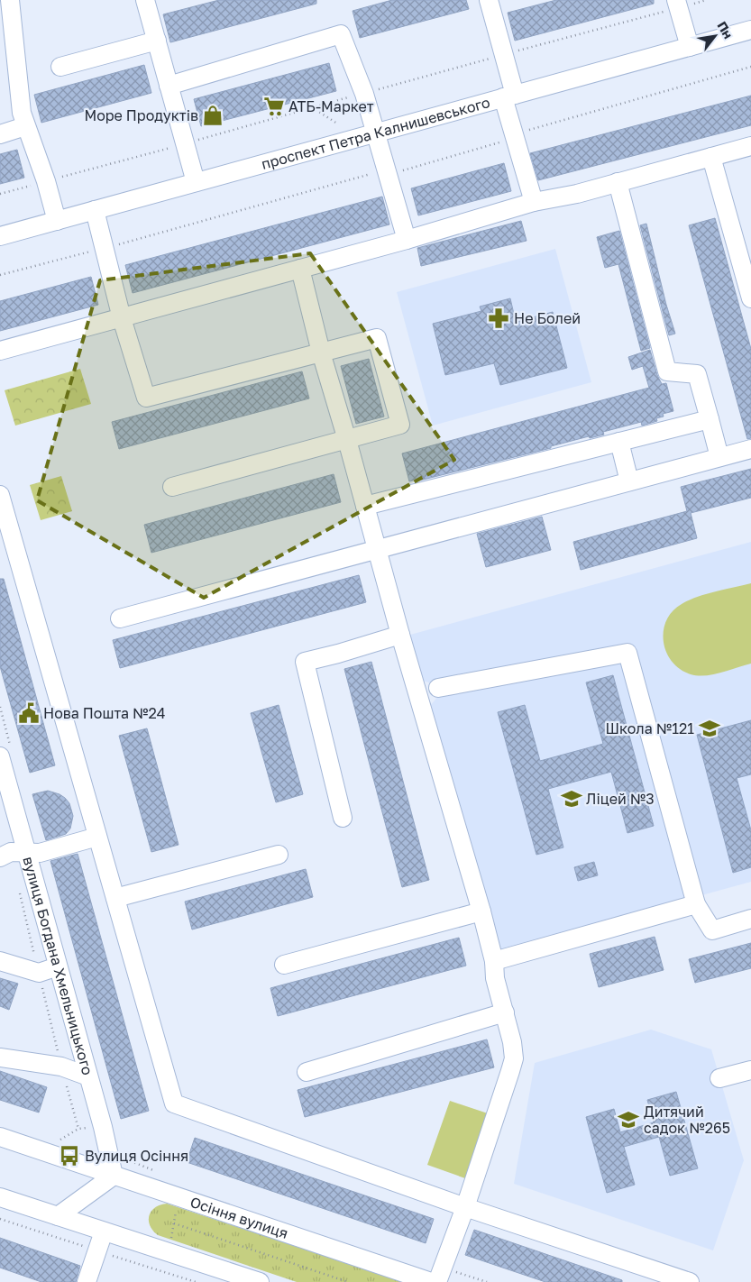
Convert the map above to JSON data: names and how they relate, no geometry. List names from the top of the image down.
{
  "streets": {
    "street": ["проспект Петра Калнишевського", "вулиця Богдана Хмельницького", "Осіння вулиця"]
  },
  "crossings": [
    ["вулиця Богдана Хмельницького", "Осіння вулиця"]
  ],
  "places": {
    "supermarket": ["АТБ-Маркет"],
    "shop": ["Море Продуктiв"],
    "pharmacy": ["Не Болей"],
    "public building": ["Нова Пошта №24"],
    "school or university": ["Школа №121", "Ліцей №3", "Дитячий садок №265"],
    "bus stop": ["Вулиця Осіння"]
  },
  "north": "top right"
}
